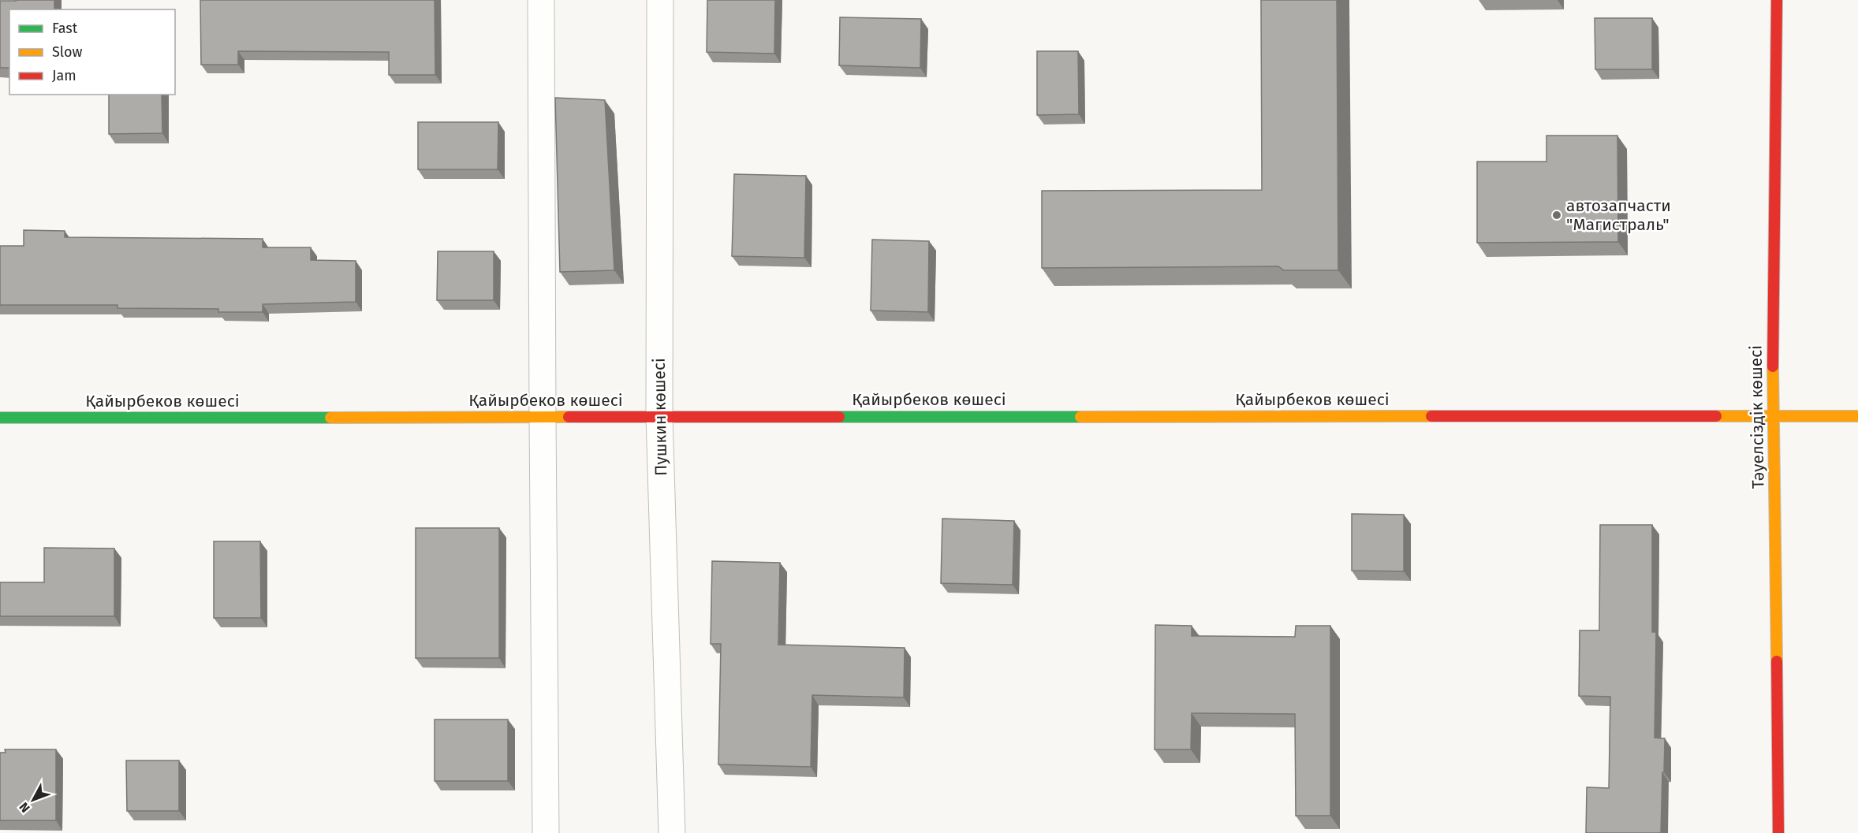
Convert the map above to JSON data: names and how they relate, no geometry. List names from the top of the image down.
{
  "streets": {
    "main road": ["Қайырбеков көшесі", "Тәуелсіздік көшесі"],
    "street": ["Пушкин көшесі"]
  },
  "crossings": [
    ["Қайырбеков көшесі", "Пушкин көшесі"],
    ["Қайырбеков көшесі", "Тәуелсіздік көшесі"]
  ],
  "places": ["автозапчасти \"Магистраль\""],
  "legend": ["Fast", "Slow", "Jam"],
  "north": "bottom left"
}
